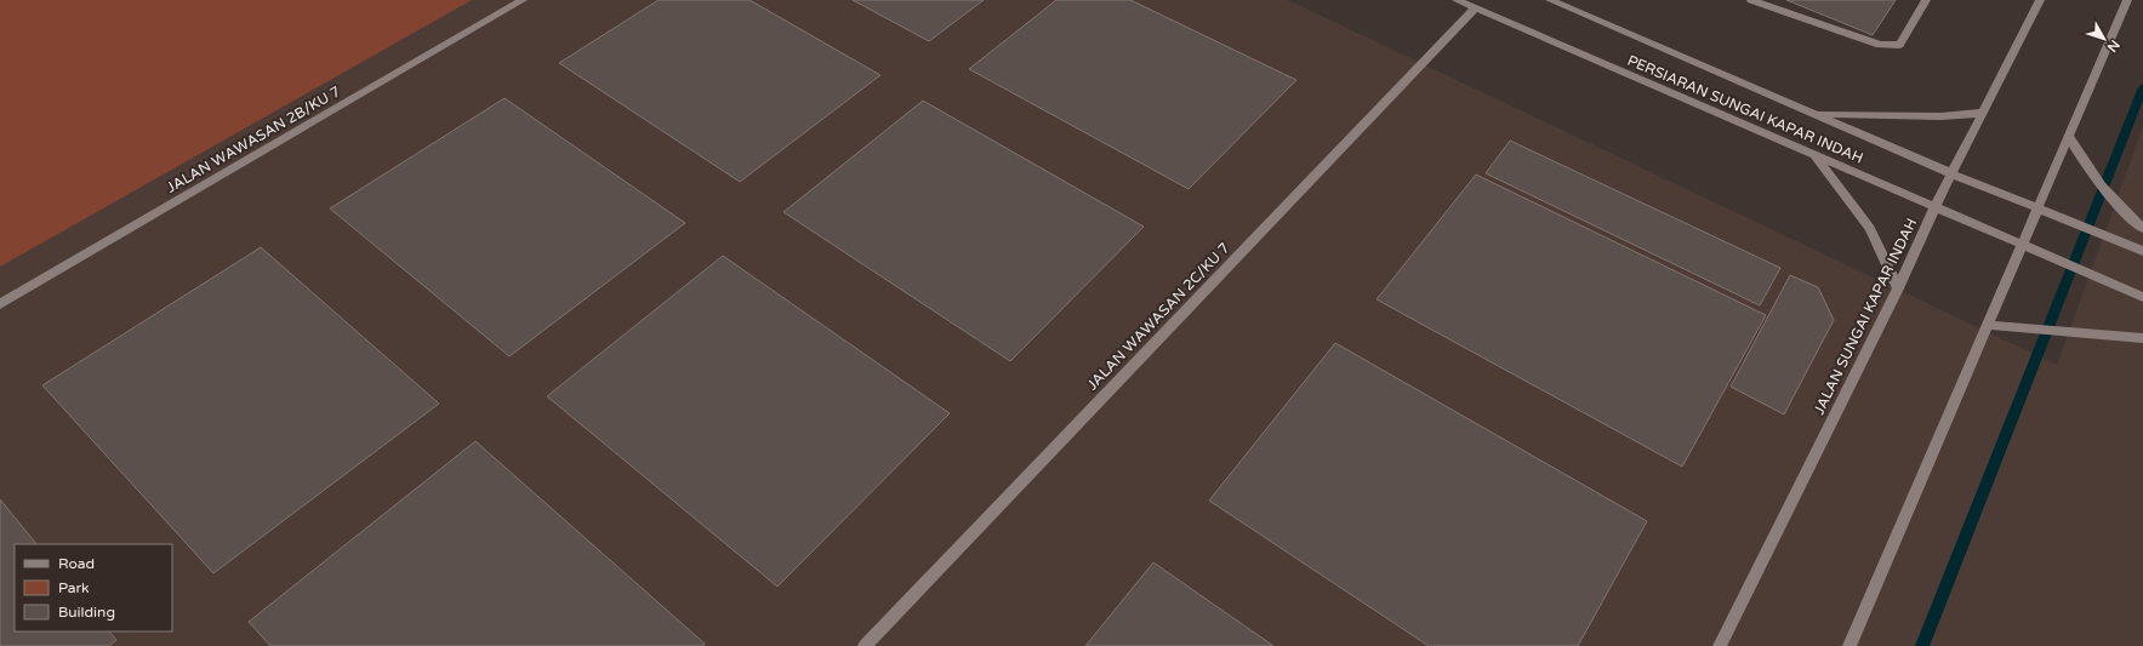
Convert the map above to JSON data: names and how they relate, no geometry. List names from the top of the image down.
{
  "streets": {
    "street": [
      "PERSIARAN SUNGAI KAPAR INDAH",
      "JALAN WAWASAN 2B/KU 7",
      "JALAN WAWASAN 2C/KU 7",
      "JALAN SUNGAI KAPAR INDAH"
    ]
  },
  "crossings": [
    ["PERSIARAN SUNGAI KAPAR INDAH", "JALAN WAWASAN 2C/KU 7"],
    ["PERSIARAN SUNGAI KAPAR INDAH", "JALAN SUNGAI KAPAR INDAH"]
  ],
  "legend": ["Road", "Park", "Building"],
  "north": "bottom right"
}
